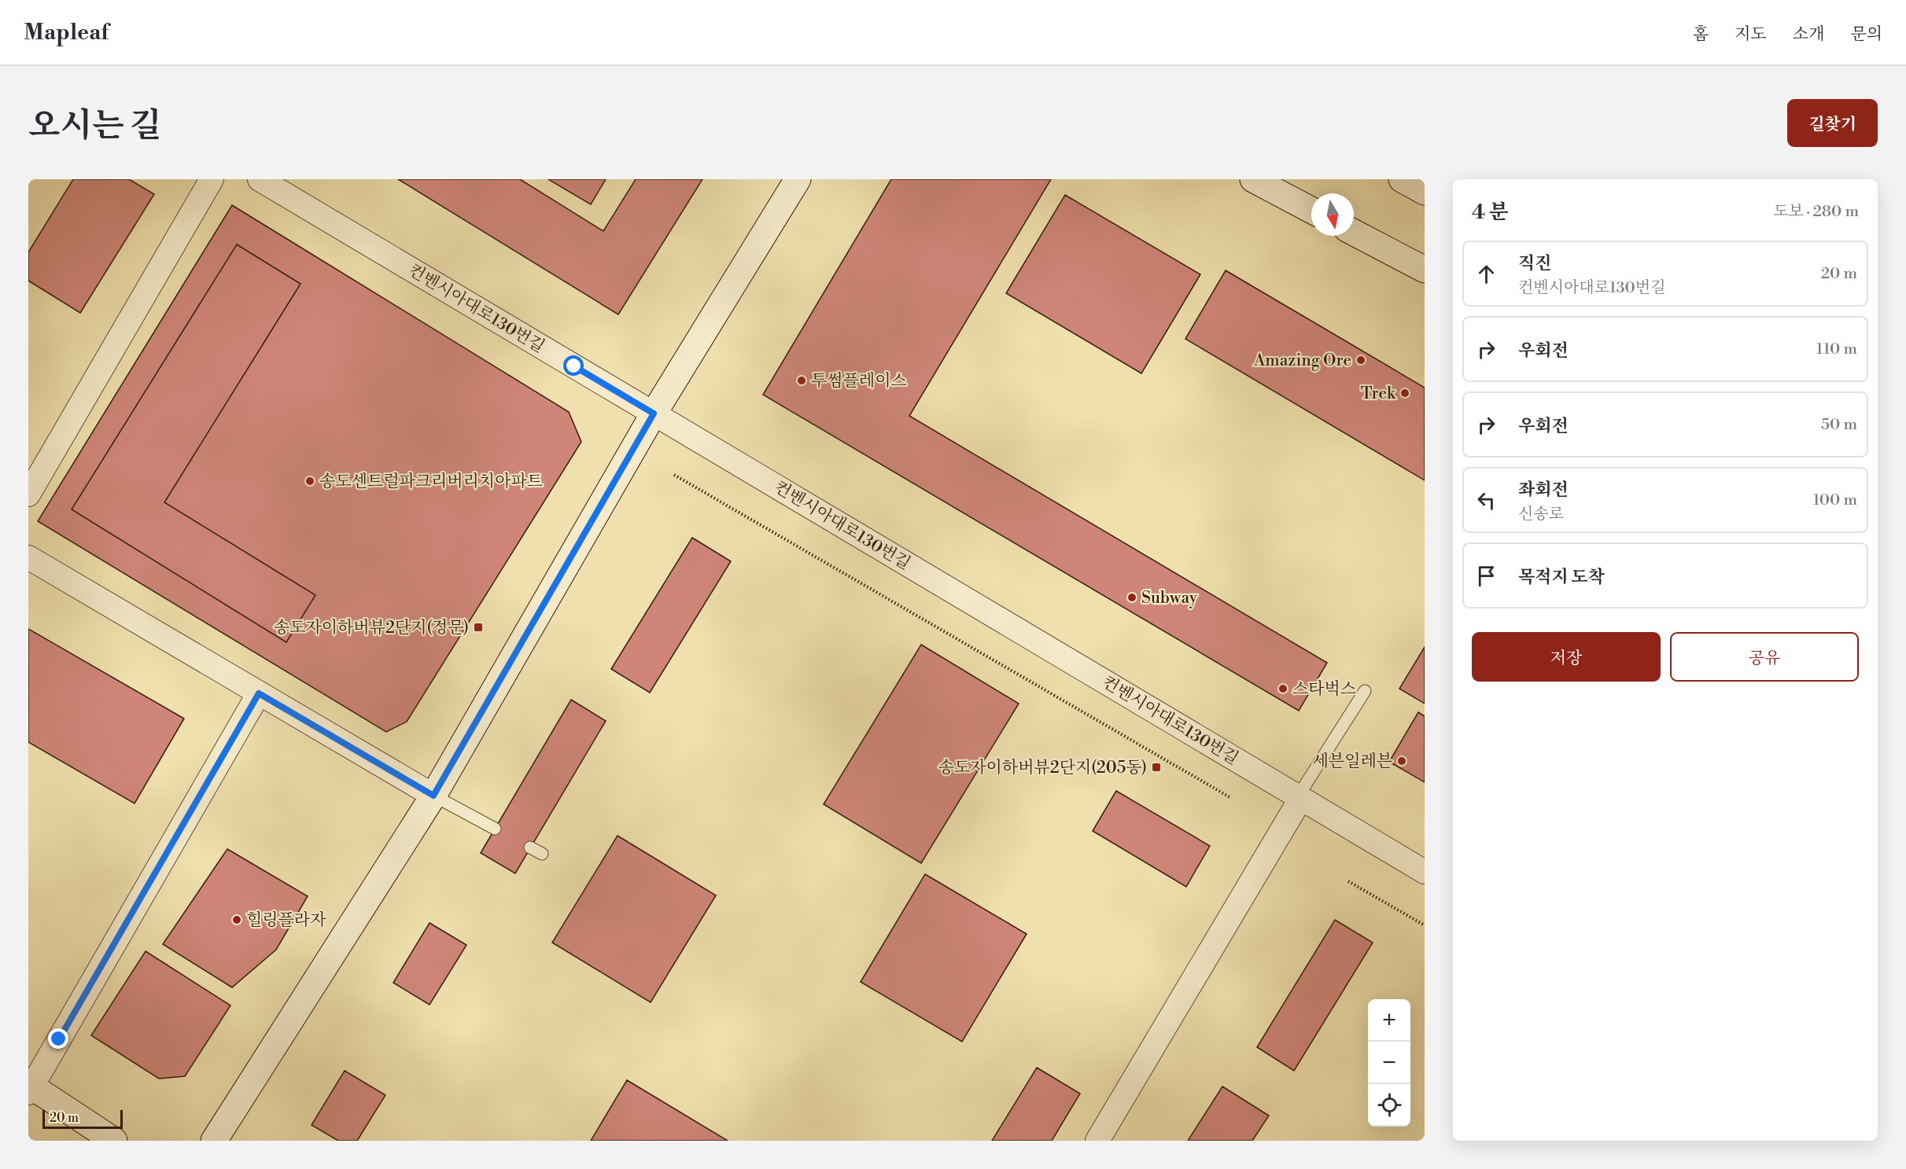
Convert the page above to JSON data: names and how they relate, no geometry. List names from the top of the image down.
{
  "streets": {
    "street": ["컨벤시아대로130번길"]
  },
  "places": {
    "other": [
      "Amazing Ore",
      "투썸플레이스",
      "Trek",
      "송도센트럴파크리버리치아파트",
      "Subway",
      "스타벅스",
      "세븐일레븐",
      "힐링플라자"
    ],
    "transit": ["송도자이하버뷰2단지(정문)", "송도자이하버뷰2단지(205동)"]
  },
  "scale_bar": "20 m",
  "north": "bottom",
  "page": {
    "header": "Mapleaf",
    "nav": [
      "홈",
      "지도",
      "소개",
      "문의"
    ],
    "title": "오시는 길",
    "buttons": [
      "길찾기",
      ["저장", "공유"]
    ],
    "heading": ["4 분", "도보 · 280 m"],
    "list": [
      ["직진", "컨벤시아대로130번길", "20 m"],
      ["우회전", "110 m"],
      ["우회전", "50 m"],
      ["좌회전", "신송로", "100 m"],
      "목적지 도착"
    ],
    "map_buttons": ["+", "−"],
    "scale": "20 m"
  }
}
